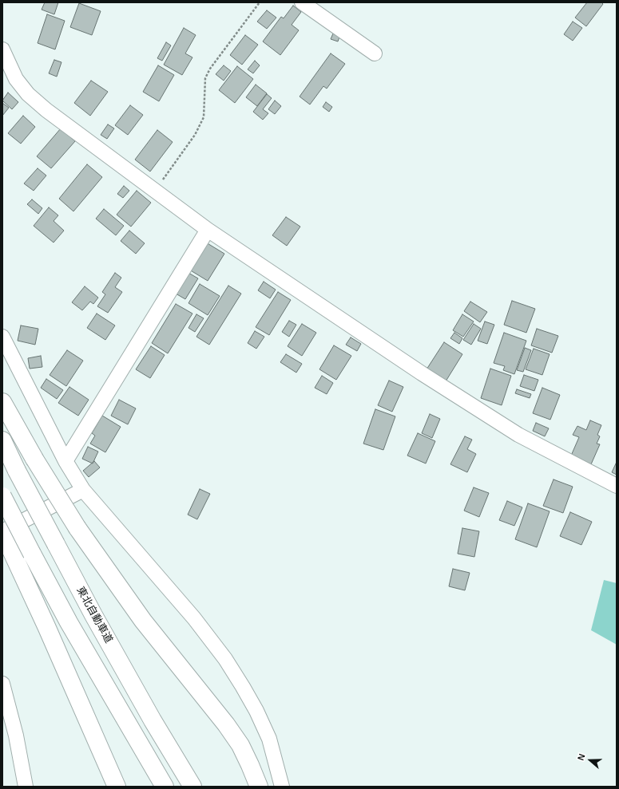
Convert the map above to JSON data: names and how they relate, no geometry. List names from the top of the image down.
{
  "streets": {
    "highway": ["東北自動車道"]
  },
  "north": "left"
}
